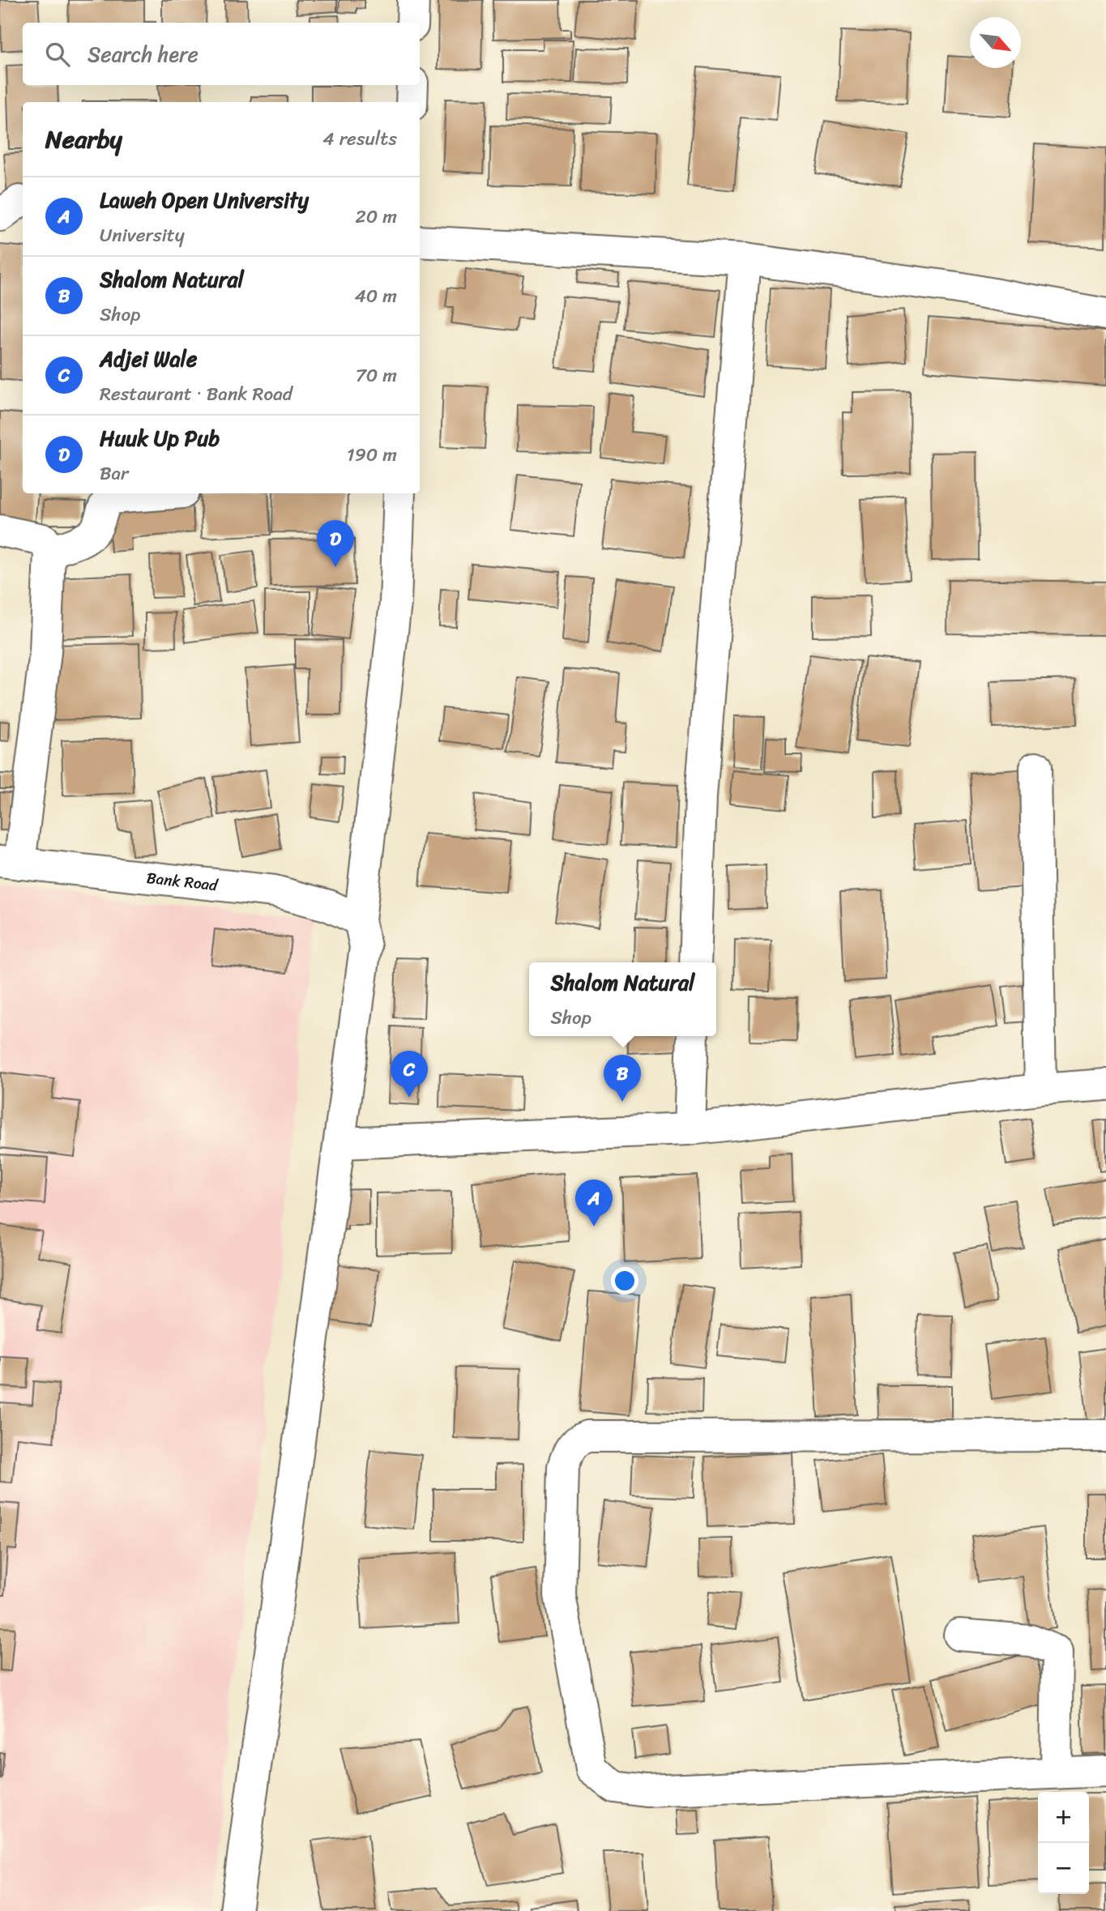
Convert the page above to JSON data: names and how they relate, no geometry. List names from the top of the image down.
{
  "streets": {
    "street": ["Bank Road"]
  },
  "north": "bottom right",
  "page": {
    "search": "Search here",
    "heading": ["Nearby", "4 results"],
    "list": [
      {
        "mark": "A",
        "name": "Laweh Open University",
        "note": "University",
        "value": "20 m"
      },
      {
        "mark": "B",
        "name": "Shalom Natural",
        "note": "Shop",
        "value": "40 m"
      },
      {
        "mark": "C",
        "name": "Adjei Wale",
        "note": "Restaurant · Bank Road",
        "value": "70 m"
      },
      {
        "mark": "D",
        "name": "Huuk Up Pub",
        "note": "Bar",
        "value": "190 m"
      }
    ],
    "pins": [
      "D",
      "C",
      "B",
      "A"
    ],
    "popup": ["Shalom Natural", "Shop"],
    "map_buttons": ["+", "−"]
  }
}
